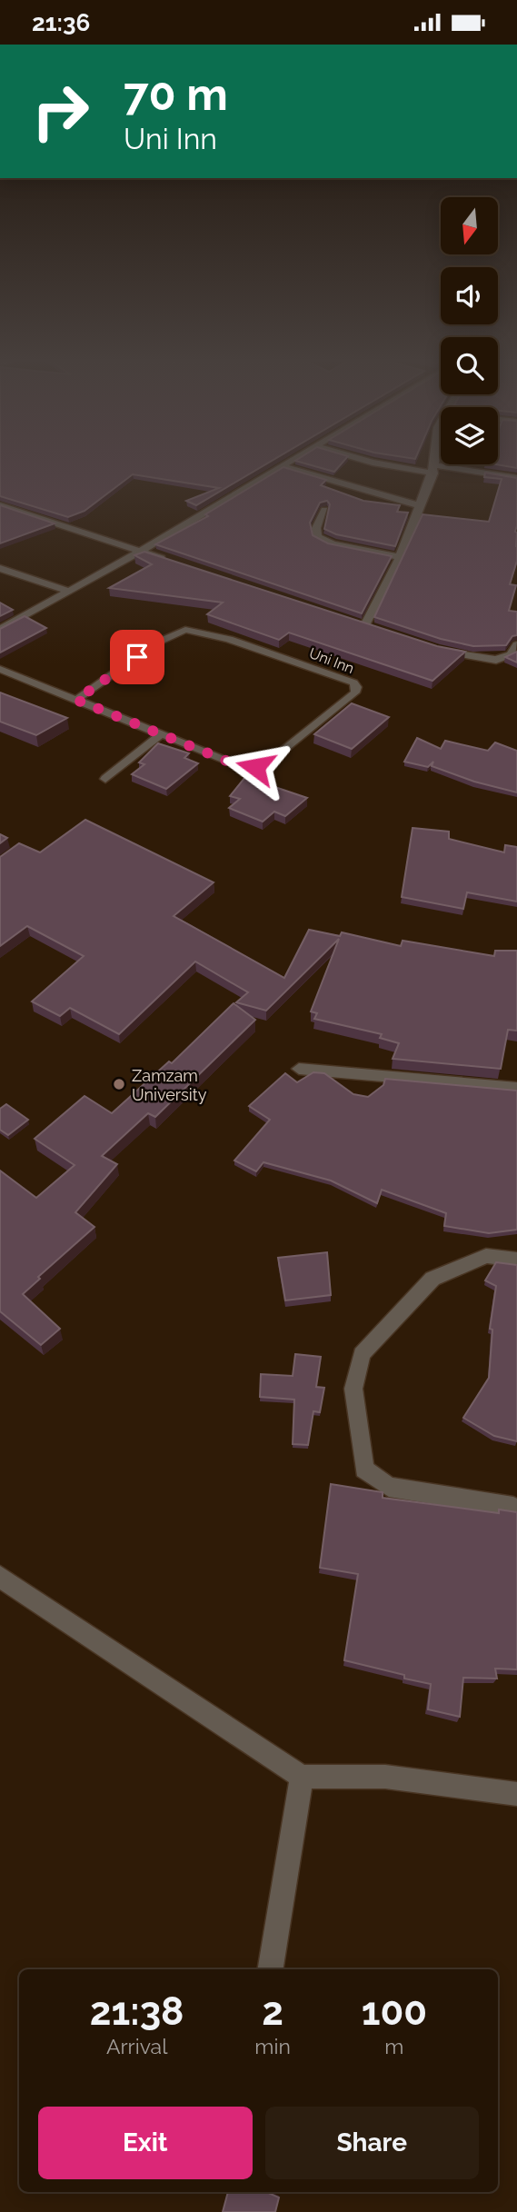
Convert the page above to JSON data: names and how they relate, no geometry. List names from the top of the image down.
{
  "streets": {
    "lane": ["Uni Inn"]
  },
  "places": ["Zamzam University"],
  "north": "bottom",
  "page": {
    "status": "21:36",
    "turn": ["70 m", "Uni Inn"],
    "eta": [
      "21:38",
      "Arrival",
      "2",
      "min",
      "100",
      "m"
    ],
    "buttons": ["Exit", "Share"]
  }
}
